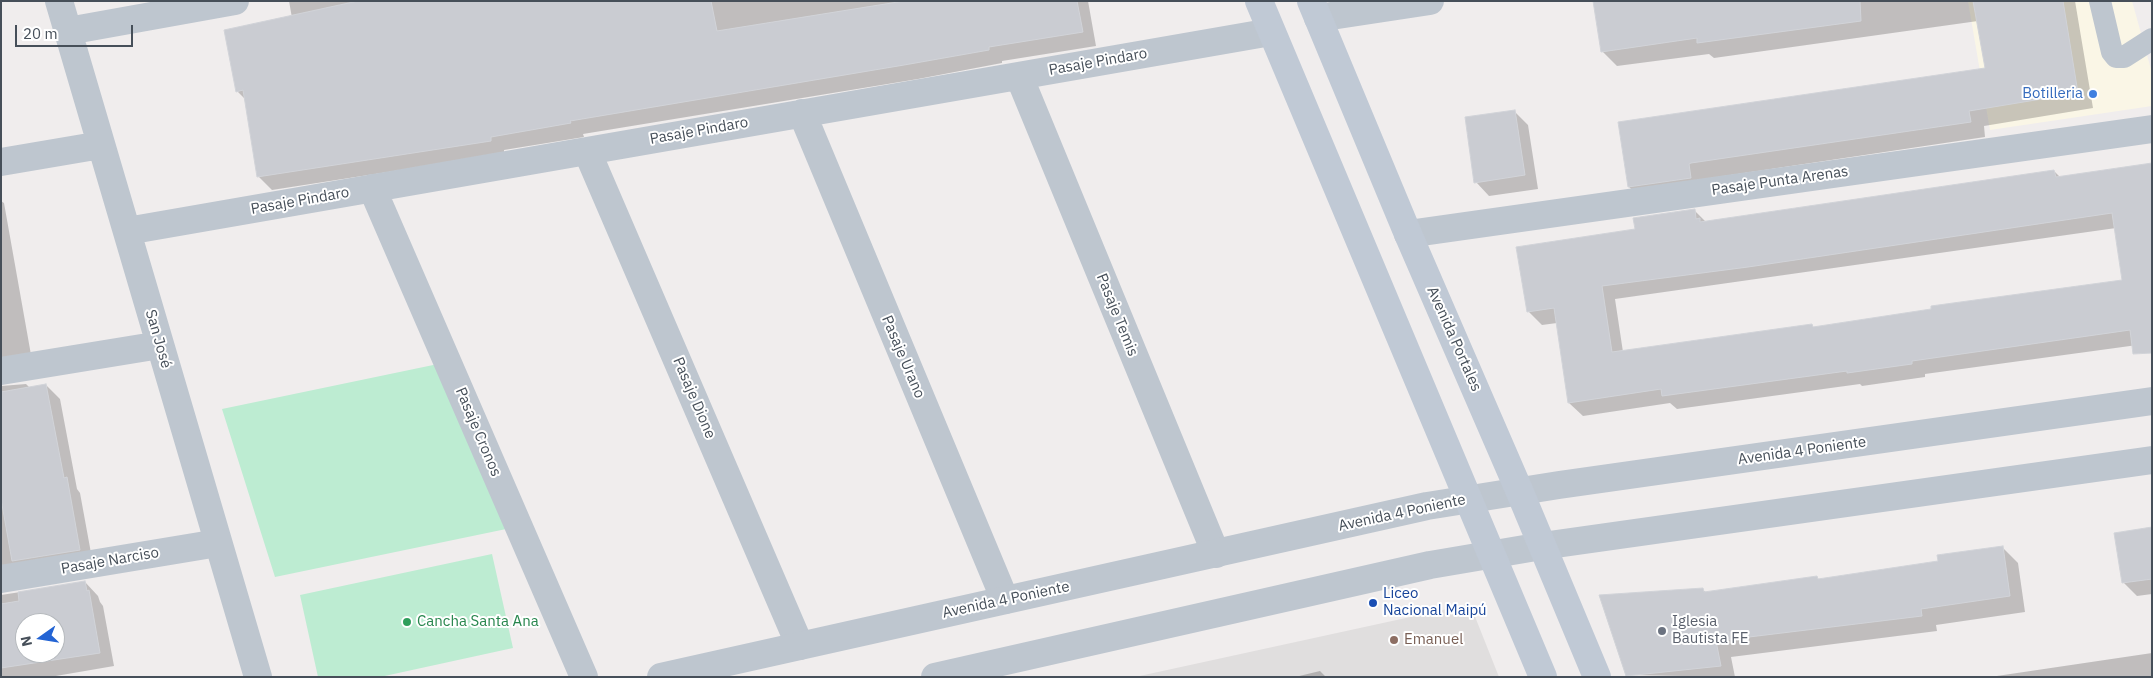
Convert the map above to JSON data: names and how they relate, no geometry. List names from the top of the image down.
{
  "streets": {
    "main road": ["Avenida Portales"],
    "street": [
      "Pasaje Pindaro",
      "Pasaje Punta Arenas",
      "Pasaje Temis",
      "San José",
      "Pasaje Urano",
      "Pasaje Dione",
      "Pasaje Cronos",
      "Avenida 4 Poniente",
      "Pasaje Narciso"
    ]
  },
  "crossings": [
    ["Pasaje Pindaro", "Pasaje Temis"],
    ["Pasaje Pindaro", "San José"],
    ["Pasaje Pindaro", "Pasaje Urano"],
    ["Pasaje Pindaro", "Pasaje Dione"],
    ["Pasaje Pindaro", "Pasaje Cronos"],
    ["Pasaje Punta Arenas", "Avenida Portales"],
    ["Pasaje Temis", "Avenida 4 Poniente"],
    ["San José", "Pasaje Narciso"],
    ["Avenida Portales", "Avenida 4 Poniente"],
    ["Pasaje Urano", "Avenida 4 Poniente"],
    ["Pasaje Dione", "Avenida 4 Poniente"]
  ],
  "places": [
    "Botilleria",
    "Liceo Nacional Maipú",
    "Cancha Santa Ana",
    "Iglesia Bautista FE",
    "Emanuel"
  ],
  "scale_bar": "20 m",
  "north": "left"
}
